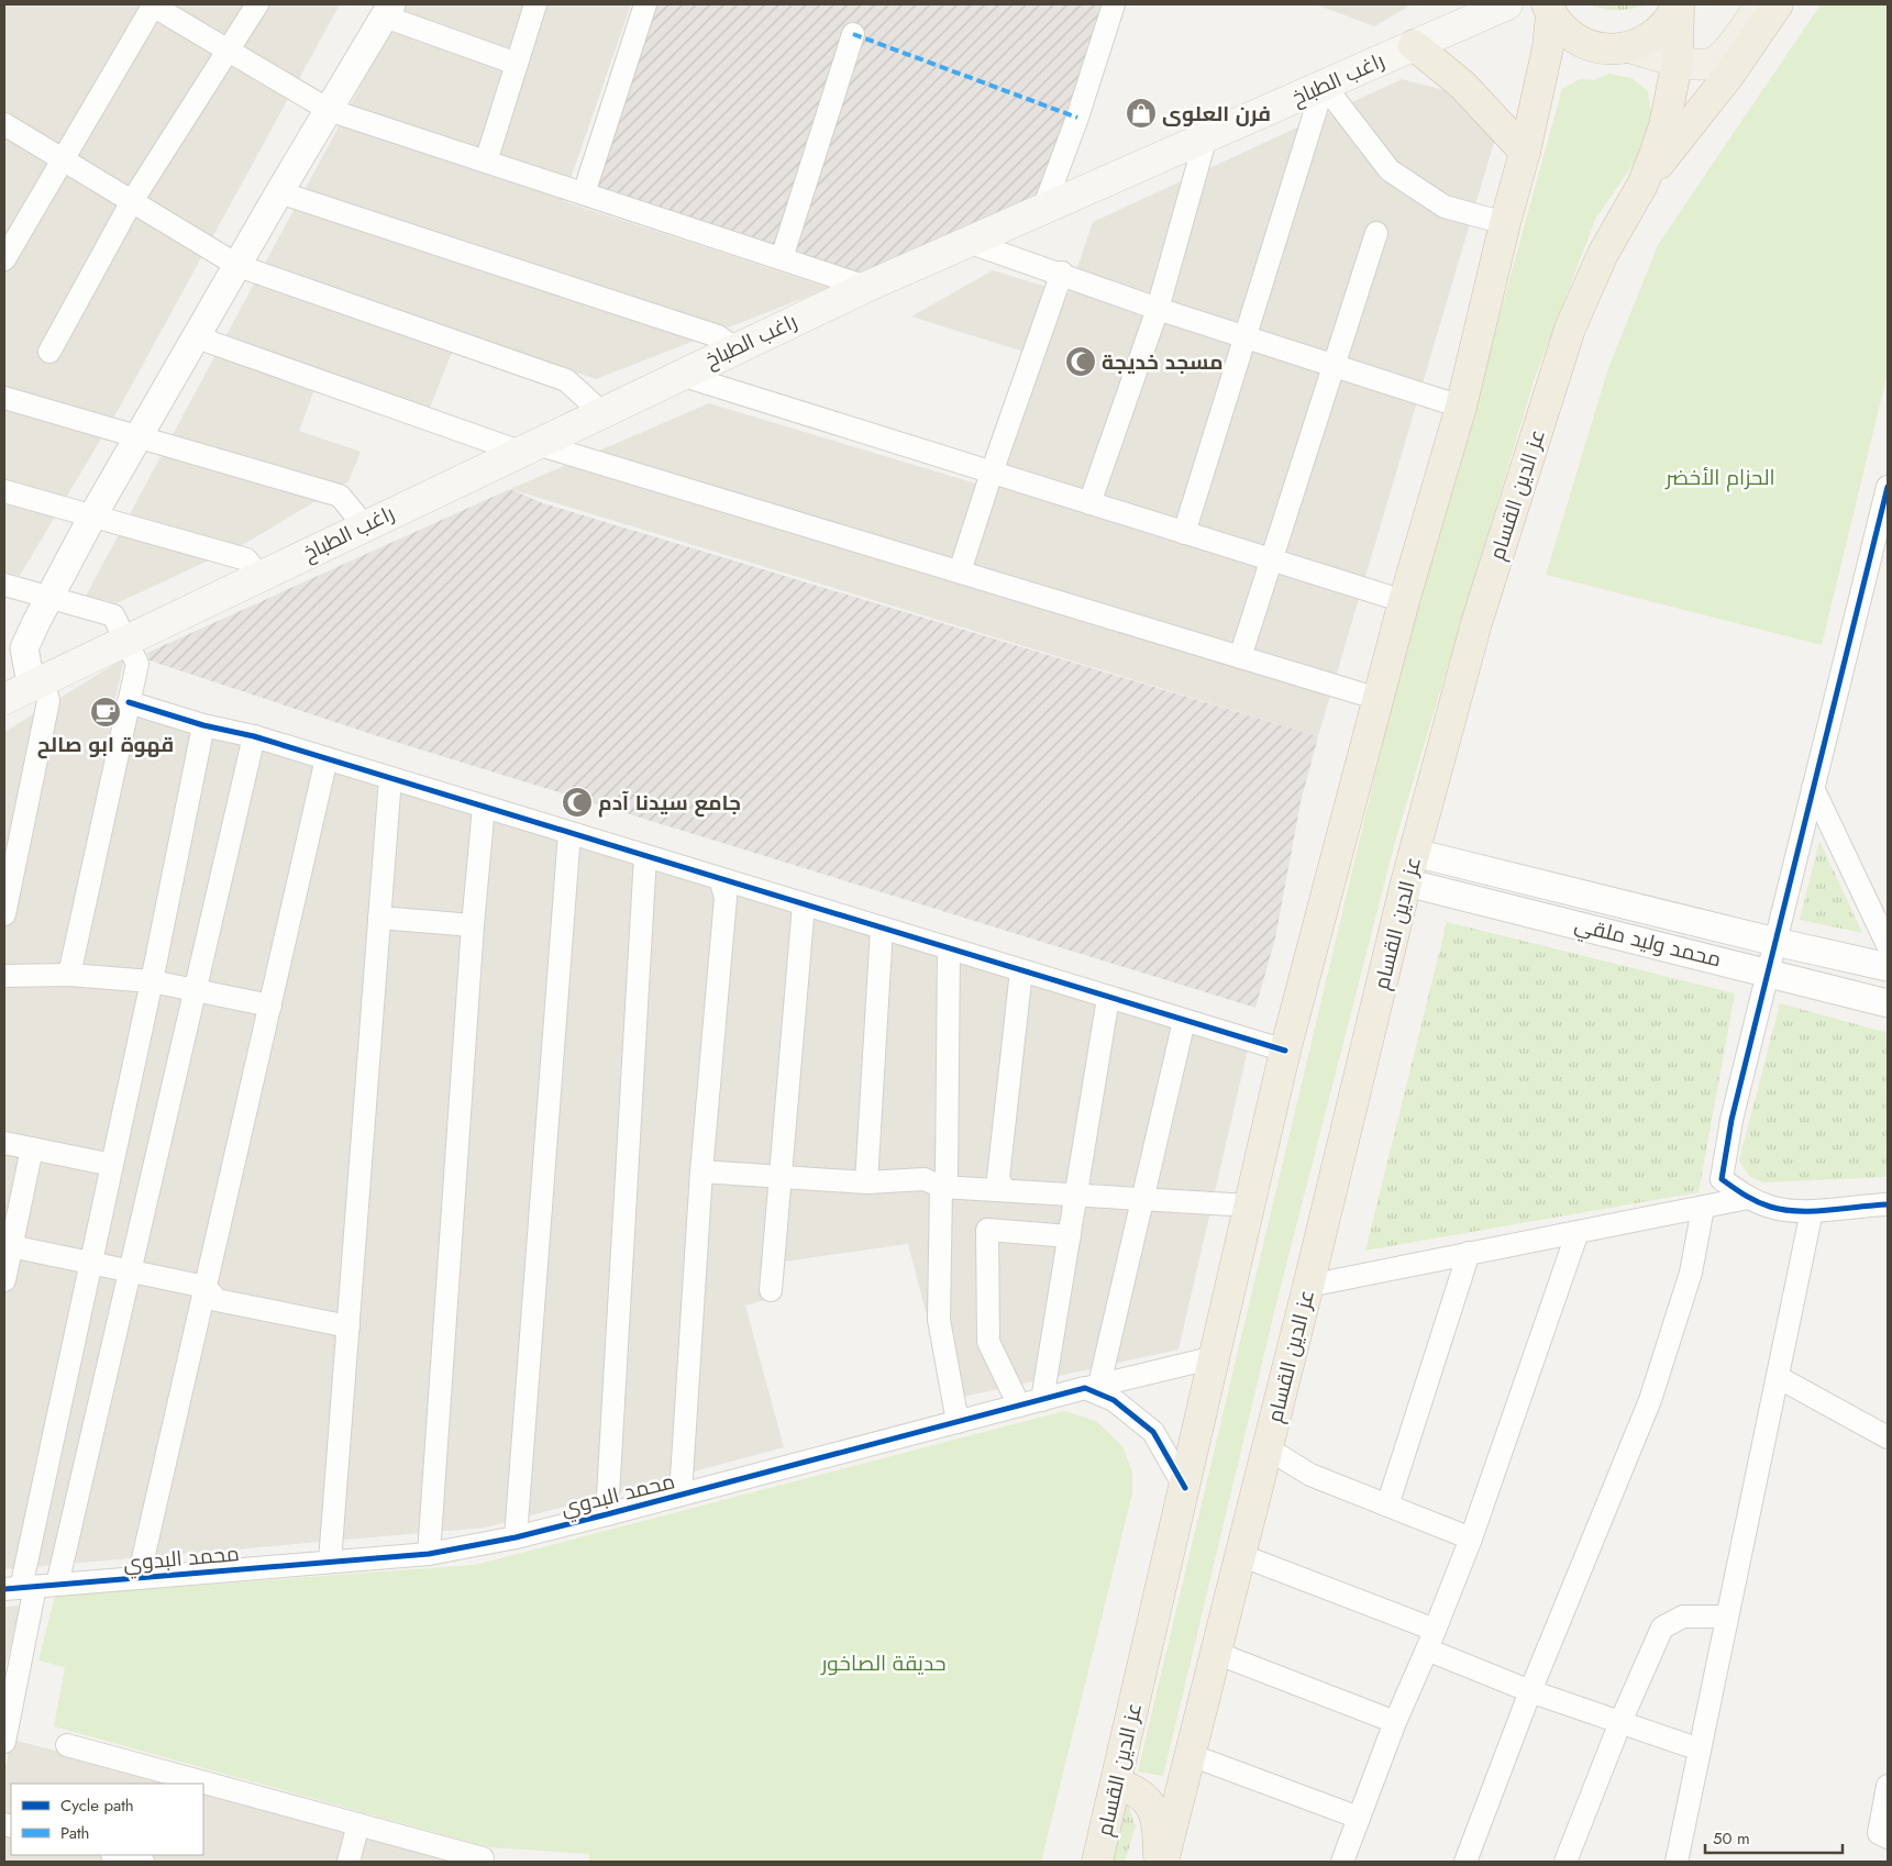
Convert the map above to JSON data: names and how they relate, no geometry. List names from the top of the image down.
{
  "streets": {
    "highway": ["عز الدين القسام"],
    "main road": ["راغب الطباخ"],
    "street": ["محمد وليد ملقي", "محمد البدوي"]
  },
  "crossings": [
    ["عز الدين القسام", "محمد وليد ملقي"],
    ["عز الدين القسام", "محمد البدوي"]
  ],
  "parks": ["الحزام الأخضر", "حديقة الصاخور"],
  "places": {
    "shop": ["فرن العلوى"],
    "mosque": ["مسجد خديجة", "جامع سيدنا آدم"],
    "cafe": ["قهوة ابو صالح"]
  },
  "legend": ["Cycle path", "Path"],
  "scale_bar": "50 m"
}
